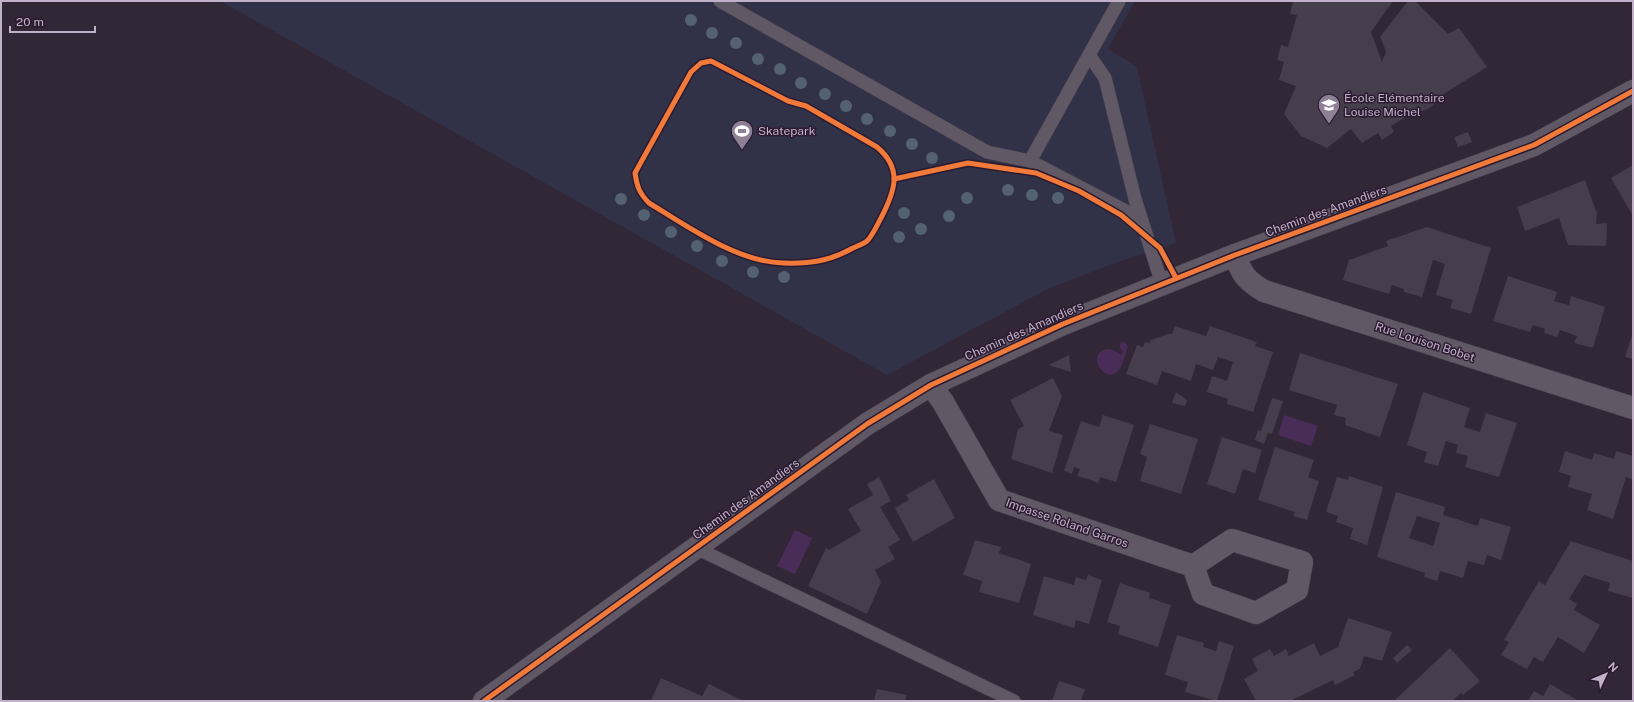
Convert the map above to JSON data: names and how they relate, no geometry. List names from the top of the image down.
{
  "streets": {
    "street": ["Chemin des Amandiers", "Rue Louison Bobet", "Impasse Roland Garros"]
  },
  "crossings": [
    ["Chemin des Amandiers", "Rue Louison Bobet"],
    ["Chemin des Amandiers", "Impasse Roland Garros"]
  ],
  "places": {
    "school or university": ["École Elémentaire Louise Michel"],
    "sports": ["Skatepark"]
  },
  "scale_bar": "20 m",
  "north": "top right"
}
